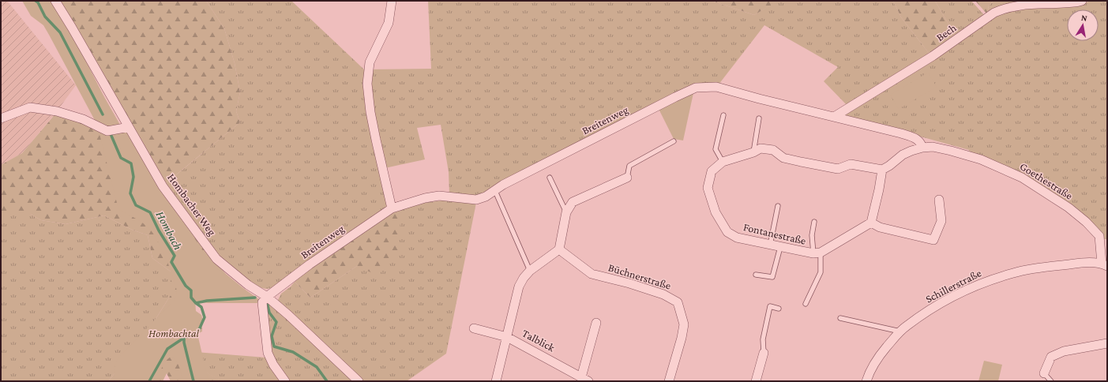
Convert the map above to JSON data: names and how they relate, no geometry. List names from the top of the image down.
{
  "streets": {
    "street": [
      "Bech",
      "Breitenweg",
      "Goethestraße",
      "Hombacher Weg",
      "Fontanestraße",
      "Büchnerstraße",
      "Schillerstraße",
      "Talblick"
    ]
  },
  "crossings": [
    ["Bech", "Breitenweg"],
    ["Breitenweg", "Hombacher Weg"],
    ["Goethestraße", "Schillerstraße"]
  ],
  "water": ["Hombach"],
  "parks": ["Hombachtal"],
  "north": "top"
}
